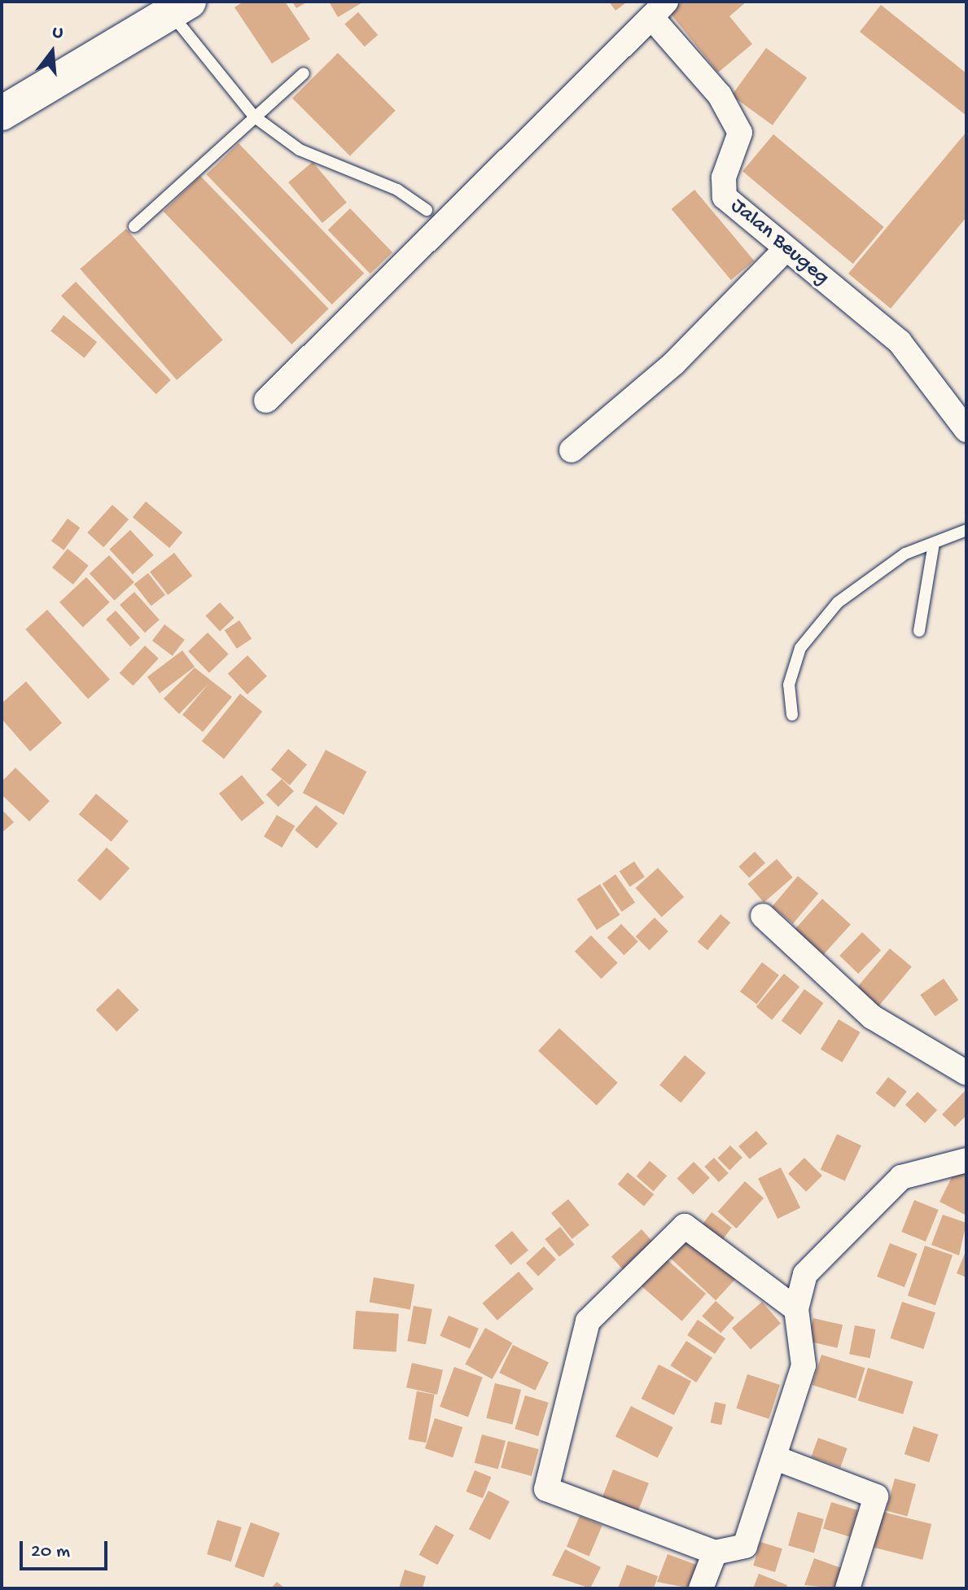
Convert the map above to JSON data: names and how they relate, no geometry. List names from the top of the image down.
{
  "streets": {
    "street": ["Jalan Beugeg"]
  },
  "scale_bar": "20 m",
  "north": "top"
}
